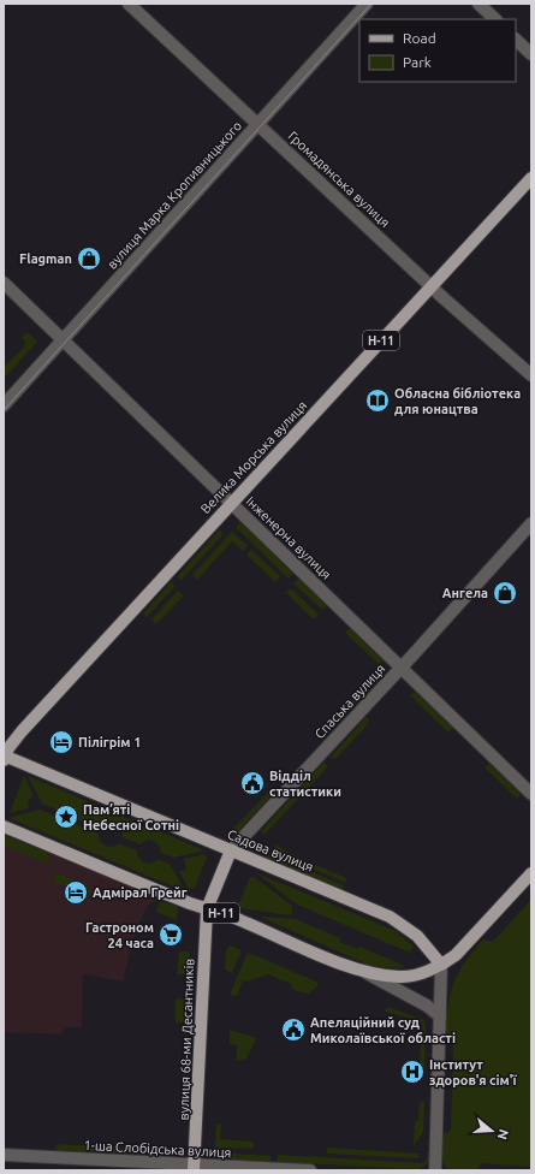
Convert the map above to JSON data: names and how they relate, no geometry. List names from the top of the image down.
{
  "streets": {
    "main road": [
      "Н-11",
      "Велика Морська вулиця",
      "Спаська вулиця",
      "Садова вулиця",
      "вулиця 68-ми Десантників"
    ],
    "street": [
      "Громадянська вулиця",
      "вулиця Марка Кропивницького",
      "Інженерна вулиця",
      "1-ша Слобідська вулиця"
    ]
  },
  "crossings": [
    ["Громадянська вулиця", "вулиця Марка Кропивницького"],
    ["Громадянська вулиця", "Велика Морська вулиця"],
    ["вулиця Марка Кропивницького", "Інженерна вулиця"],
    ["Н-11", "Спаська вулиця"],
    ["Н-11", "Садова вулиця"],
    ["Н-11", "вулиця 68-ми Десантників"],
    ["Велика Морська вулиця", "Інженерна вулиця"],
    ["Велика Морська вулиця", "Садова вулиця"],
    ["Інженерна вулиця", "Спаська вулиця"],
    ["Спаська вулиця", "Садова вулиця"],
    ["Спаська вулиця", "вулиця 68-ми Десантників"],
    ["вулиця 68-ми Десантників", "1-ша Слобідська вулиця"]
  ],
  "places": {
    "shop": ["Flagman", "Ангела"],
    "library": ["Обласна бібліотека для юнацтва"],
    "hotel": ["Пілігрім 1", "Адмірал Грейг"],
    "public building": ["Відділ статистики", "Апеляційний суд Миколаївської області"],
    "place": ["Пам’яті Небесної Сотні"],
    "supermarket": ["Гастроном 24 часа"],
    "hospital": ["Інститут здоров'я сім'ї"]
  },
  "legend": ["Road", "Park"],
  "north": "right"
}
